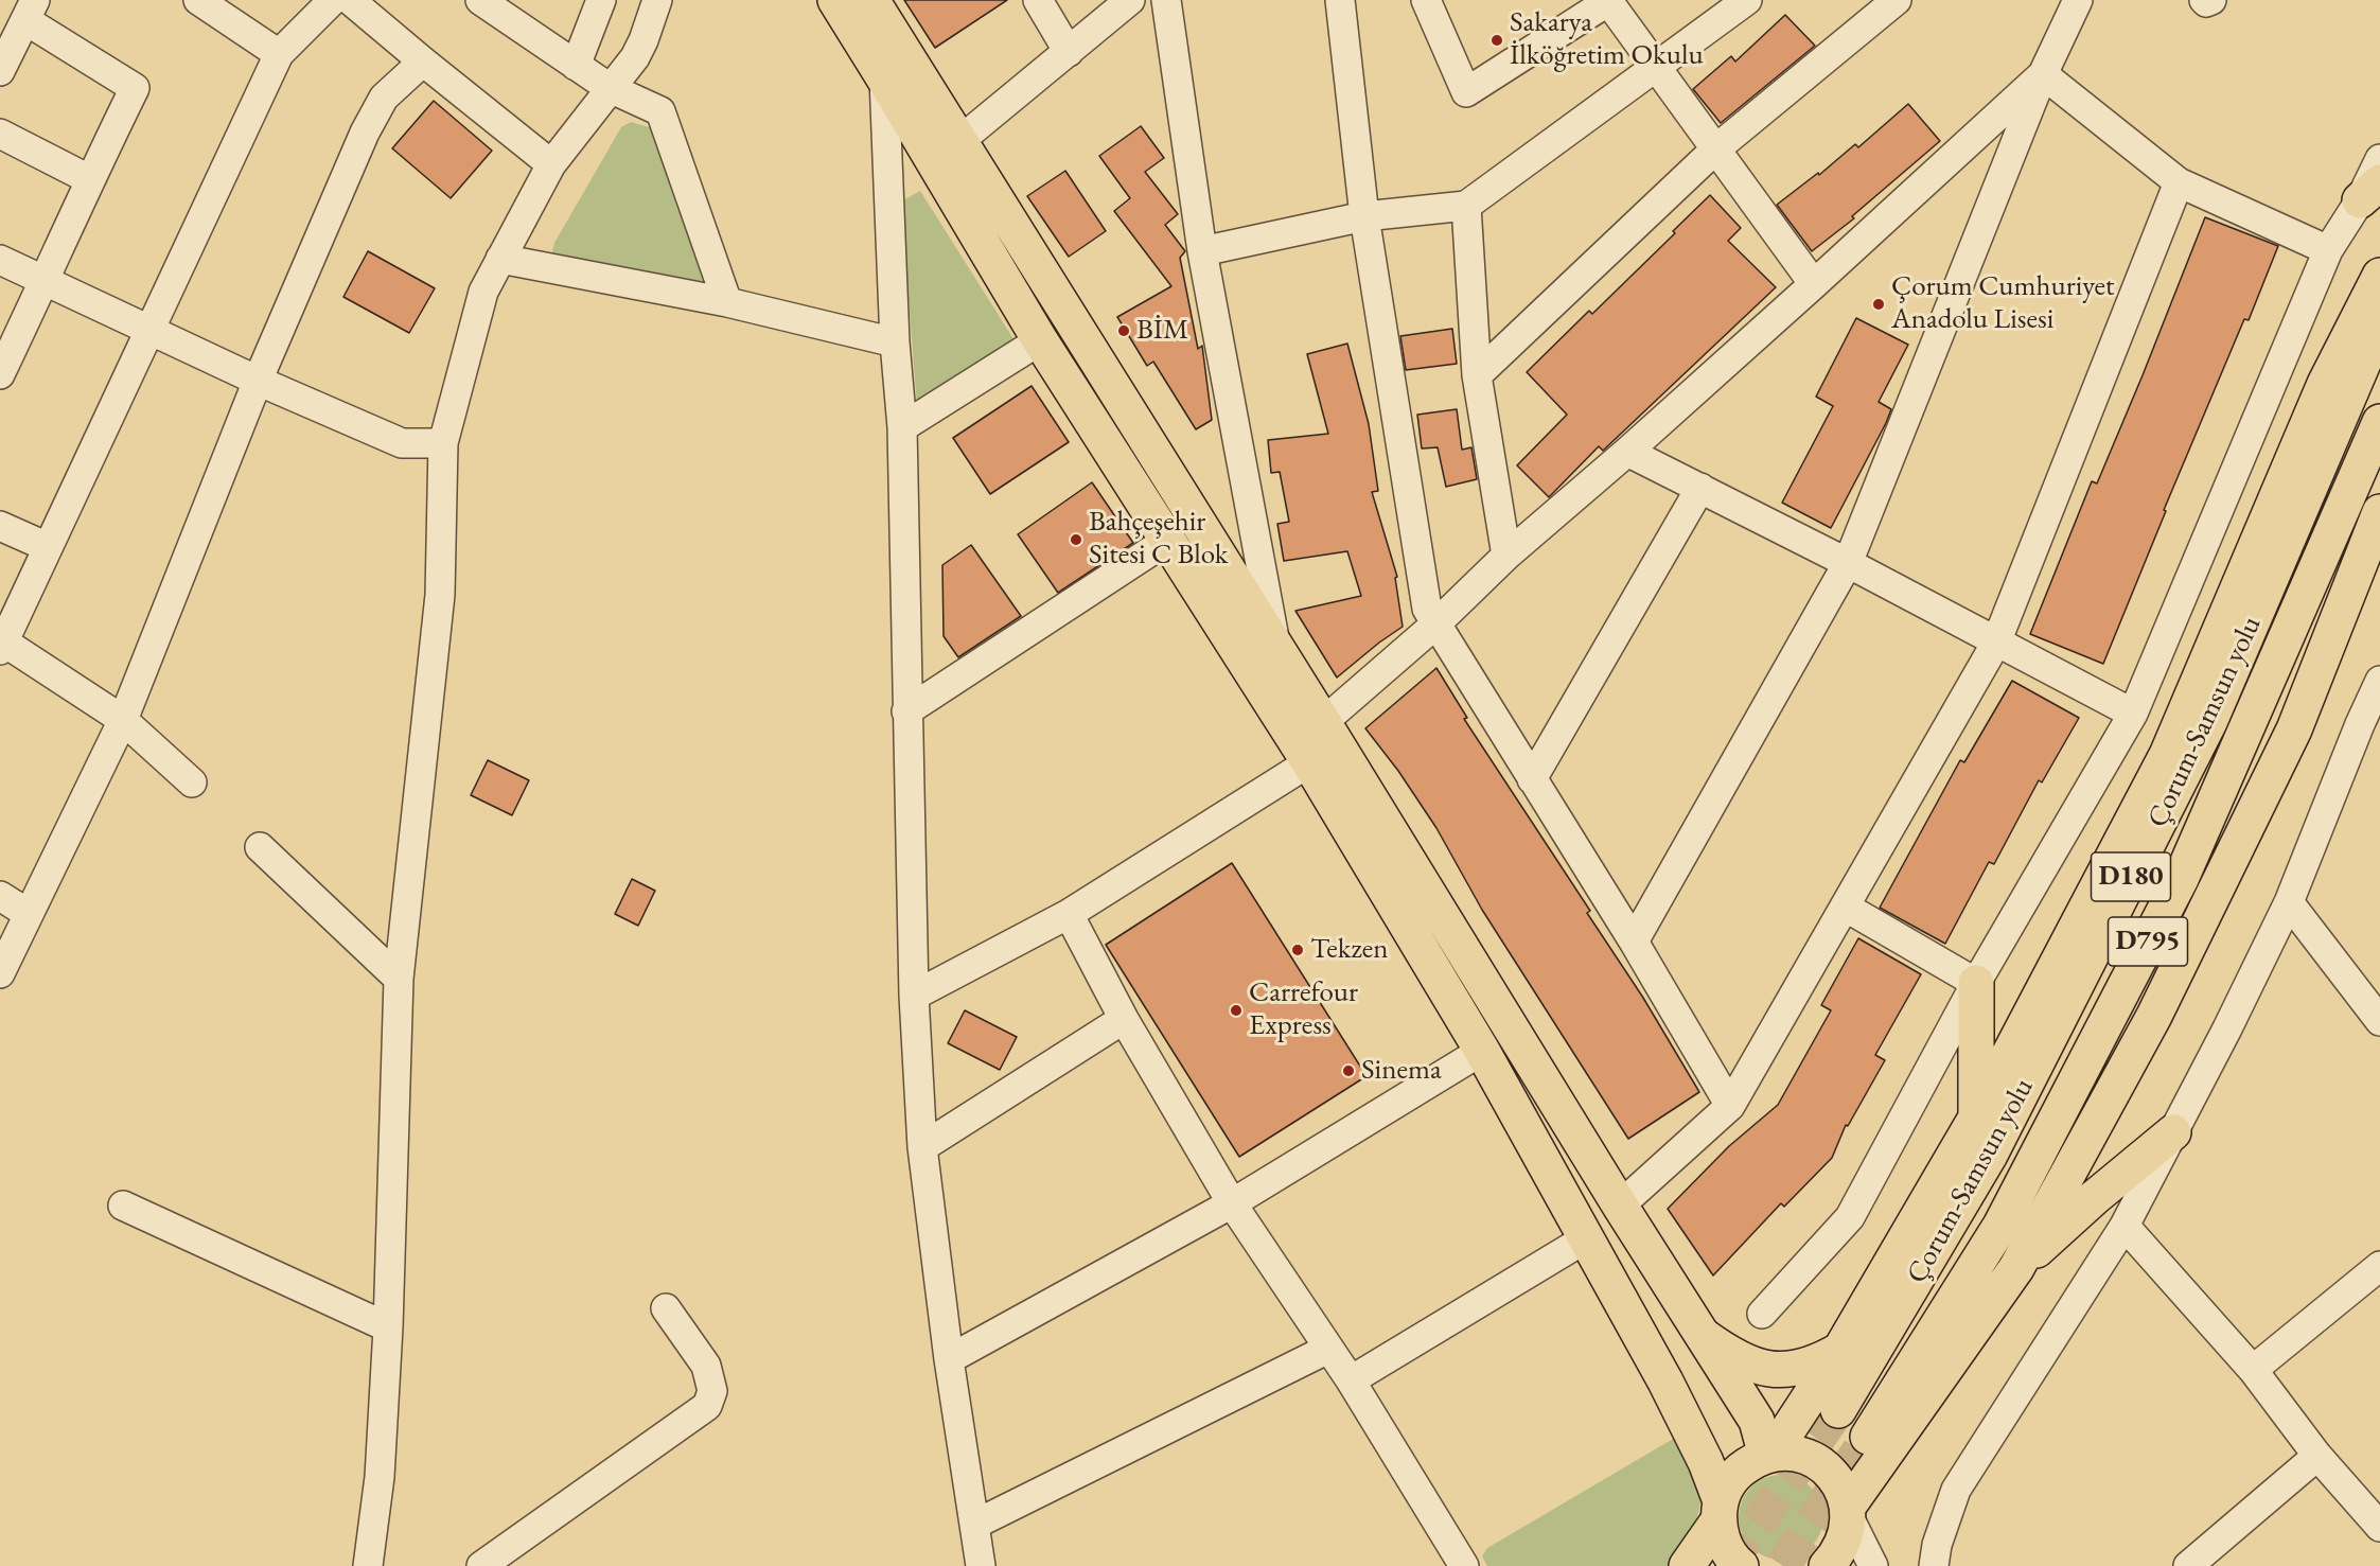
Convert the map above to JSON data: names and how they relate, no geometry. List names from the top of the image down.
{
  "streets": {
    "main road": ["Çorum-Samsun yolu", "D180", "D795"]
  },
  "places": [
    "Sakarya İlköğretim Okulu",
    "Çorum Cumhuriyet Anadolu Lisesi",
    "BİM",
    "Bahçeşehir Sitesi C Blok",
    "Tekzen",
    "Carrefour Express",
    "Sinema"
  ]
}
